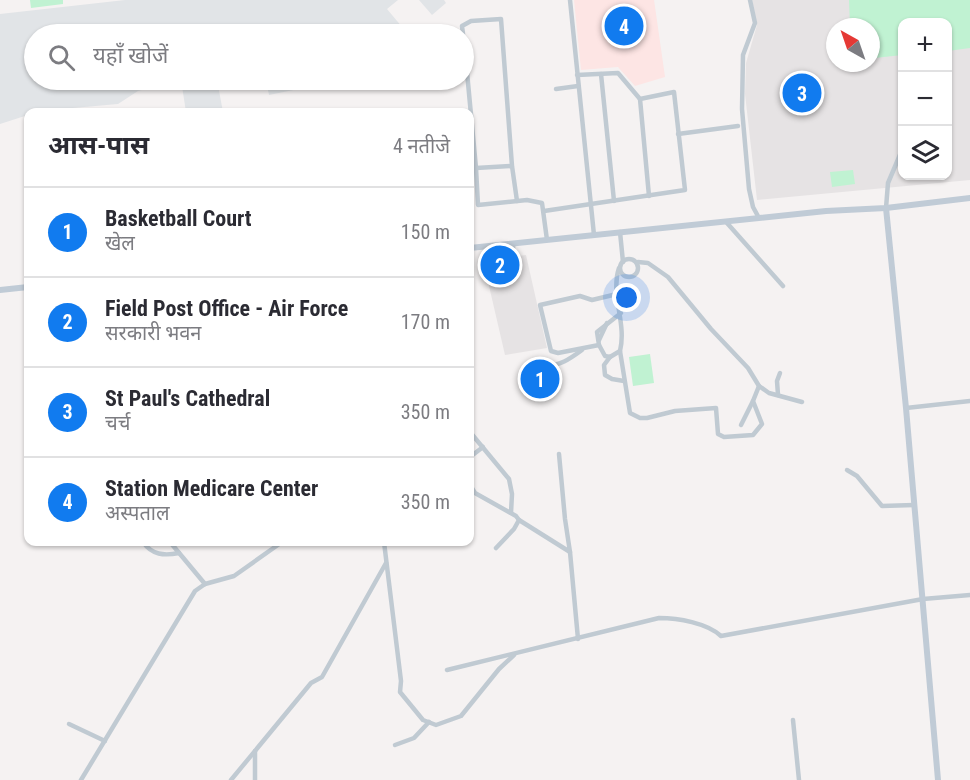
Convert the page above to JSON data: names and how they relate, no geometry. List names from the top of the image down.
{
  "north": "top left",
  "page": {
    "pins": [
      "4",
      "3",
      "2",
      "1"
    ],
    "map_buttons": ["+", "−"],
    "search": "यहाँ खोजें",
    "heading": ["आस-पास", "4 नतीजे"],
    "list": [
      {
        "mark": "1",
        "name": "Basketball Court",
        "note": "खेल",
        "value": "150 m"
      },
      {
        "mark": "2",
        "name": "Field Post Office - Air Force",
        "note": "सरकारी भवन",
        "value": "170 m"
      },
      {
        "mark": "3",
        "name": "St Paul's Cathedral",
        "note": "चर्च",
        "value": "350 m"
      },
      {
        "mark": "4",
        "name": "Station Medicare Center",
        "note": "अस्पताल",
        "value": "350 m"
      }
    ]
  }
}
